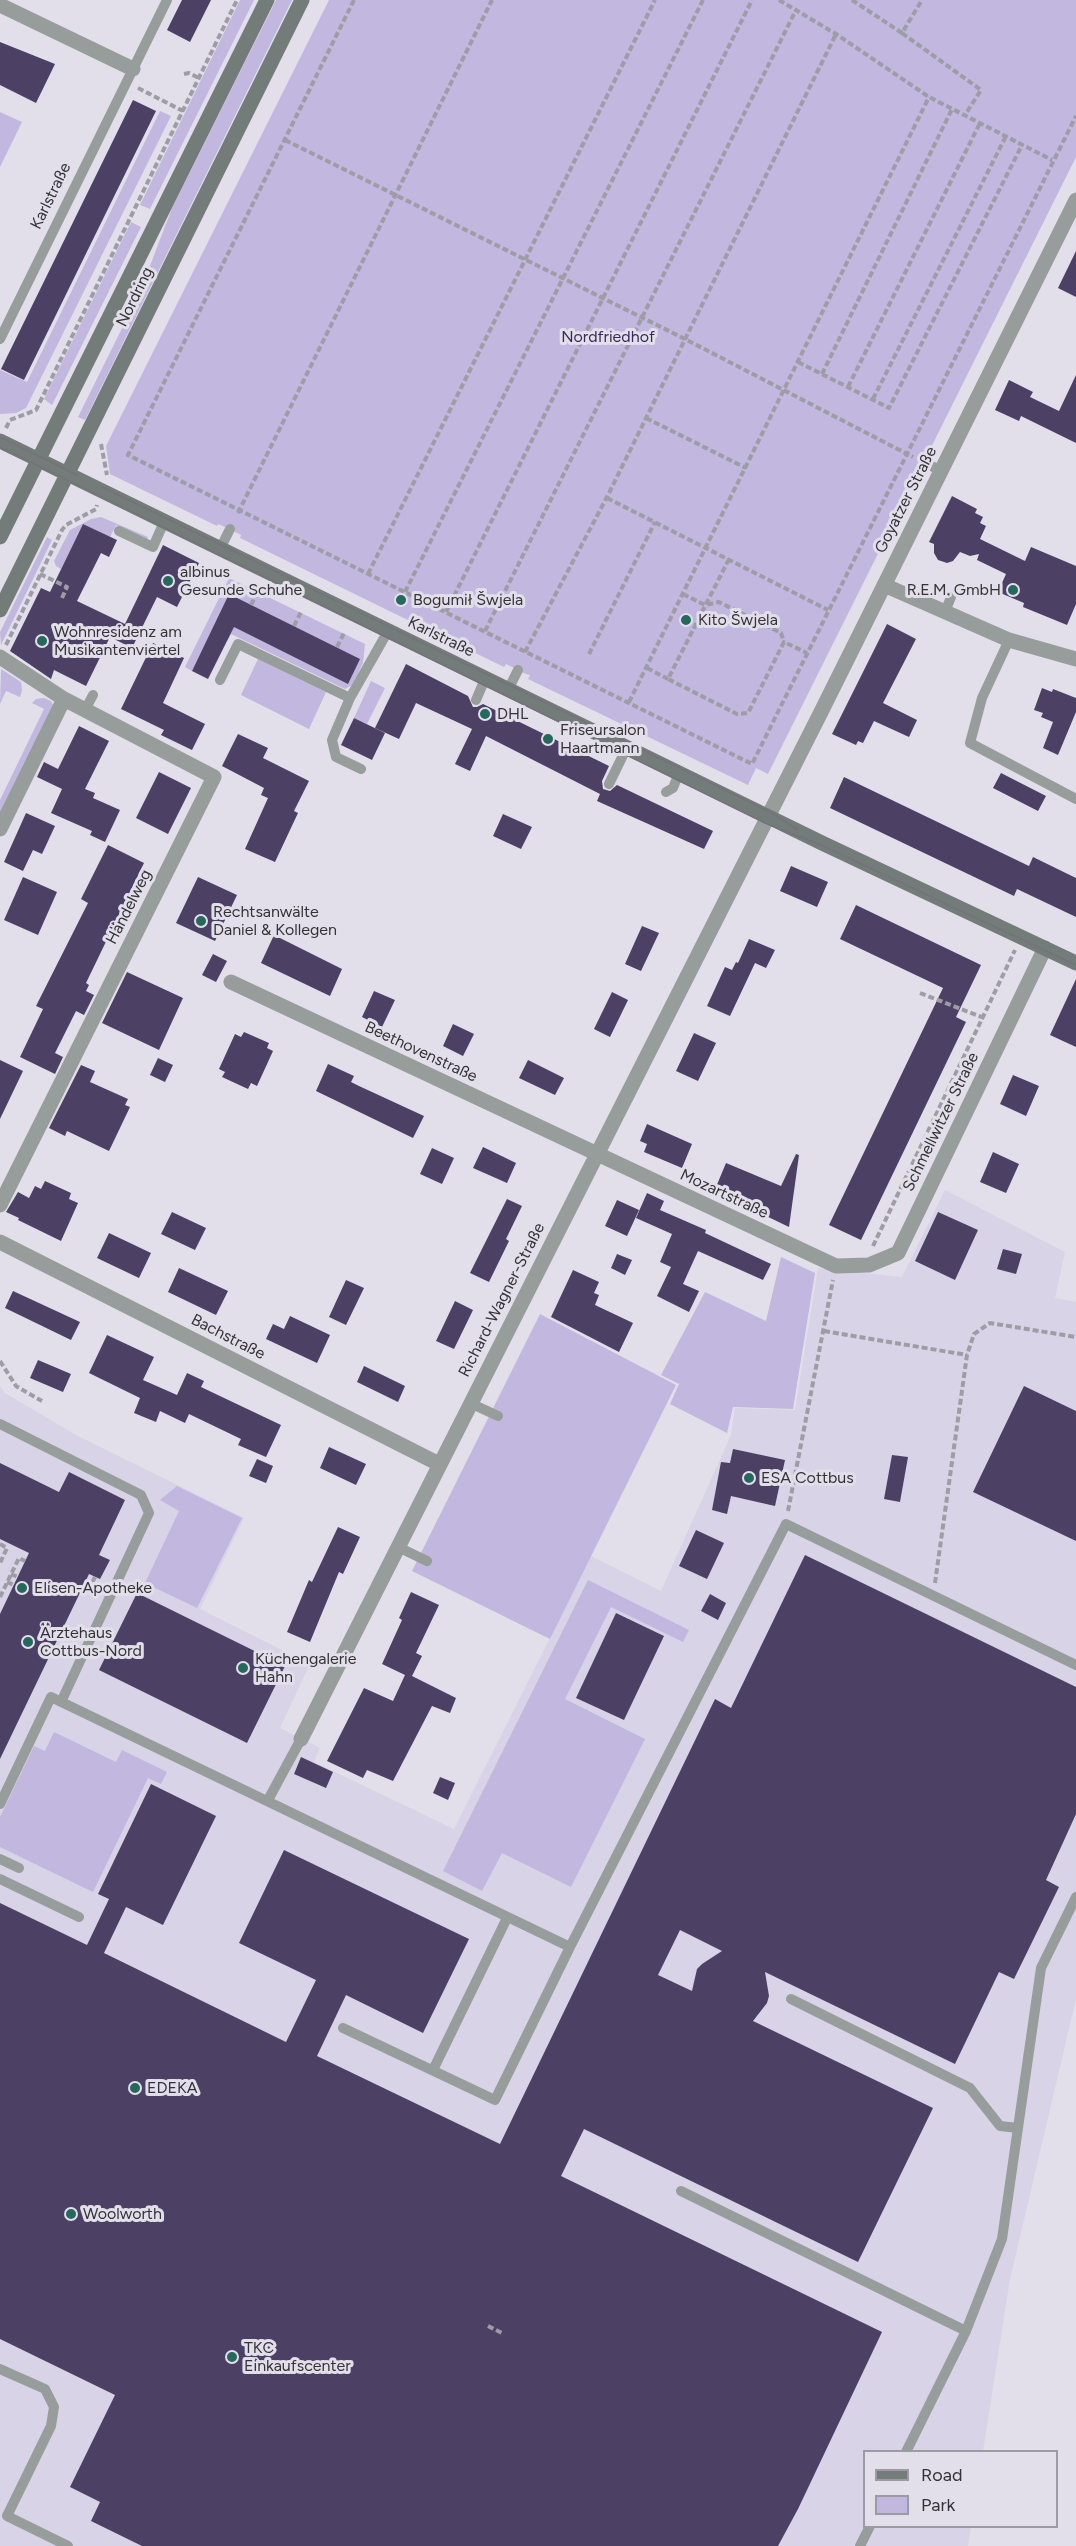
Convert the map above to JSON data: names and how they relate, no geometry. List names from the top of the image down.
{
  "streets": {
    "main road": ["Karlstraße", "Nordring"],
    "street": [
      "Goyatzer Straße",
      "Händelweg",
      "Beethovenstraße",
      "Schmellwitzer Straße",
      "Mozartstraße",
      "Richard-Wagner-Straße",
      "Bachstraße"
    ]
  },
  "crossings": [
    ["Karlstraße", "Nordring"],
    ["Karlstraße", "Goyatzer Straße"],
    ["Karlstraße", "Richard-Wagner-Straße"],
    ["Goyatzer Straße", "Richard-Wagner-Straße"],
    ["Beethovenstraße", "Mozartstraße"],
    ["Beethovenstraße", "Richard-Wagner-Straße"],
    ["Schmellwitzer Straße", "Mozartstraße"],
    ["Mozartstraße", "Richard-Wagner-Straße"],
    ["Richard-Wagner-Straße", "Bachstraße"]
  ],
  "parks": ["Nordfriedhof"],
  "places": [
    "albinus Gesunde Schuhe",
    "R.E.M. GmbH",
    "Bogumił Šwjela",
    "Kito Šwjela",
    "Wohnresidenz am Musikantenviertel",
    "DHL",
    "Friseursalon Haartmann",
    "Rechtsanwälte Daniel & Kollegen",
    "ESA Cottbus",
    "Elisen-Apotheke",
    "Ärztehaus Cottbus-Nord",
    "Küchengalerie Hahn",
    "EDEKA",
    "Woolworth",
    "TKC Einkaufscenter"
  ],
  "legend": ["Road", "Park"]
}
